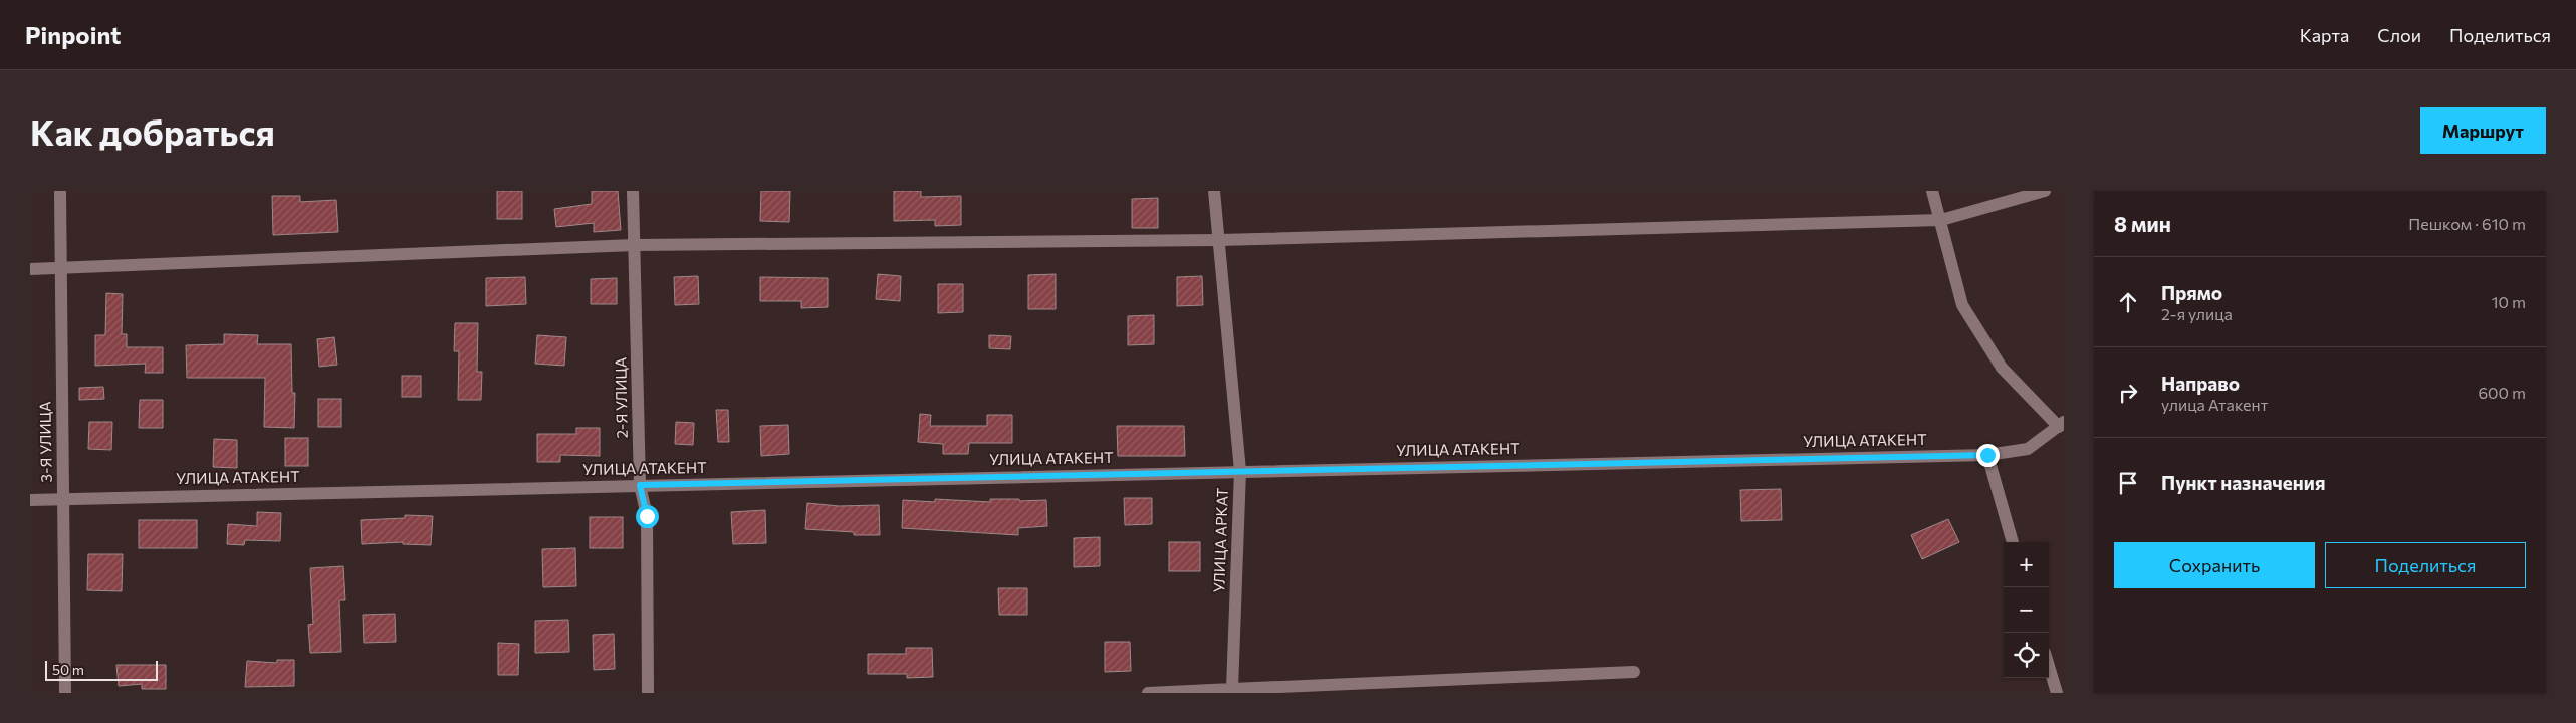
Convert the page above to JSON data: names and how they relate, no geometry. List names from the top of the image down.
{
  "streets": {
    "street": [
      "2-Я УЛИЦА",
      "УЛИЦА АТАКЕНТ",
      "3-Я УЛИЦА",
      "УЛИЦА АРКАТ"
    ]
  },
  "crossings": [
    ["2-Я УЛИЦА", "УЛИЦА АТАКЕНТ"],
    ["УЛИЦА АТАКЕНТ", "3-Я УЛИЦА"],
    ["УЛИЦА АТАКЕНТ", "УЛИЦА АРКАТ"]
  ],
  "scale_bar": "50 m",
  "page": {
    "header": "Pinpoint",
    "nav": ["Карта", "Слои", "Поделиться"],
    "buttons": [
      "Маршрут",
      ["Сохранить", "Поделиться"]
    ],
    "title": "Как добраться",
    "heading": ["8 мин", "Пешком · 610 m"],
    "list": [
      ["Прямо", "2-я улица", "10 m"],
      ["Направо", "улица Атакент", "600 m"],
      "Пункт назначения"
    ],
    "map_buttons": ["+", "−"],
    "scale": "50 m"
  }
}
